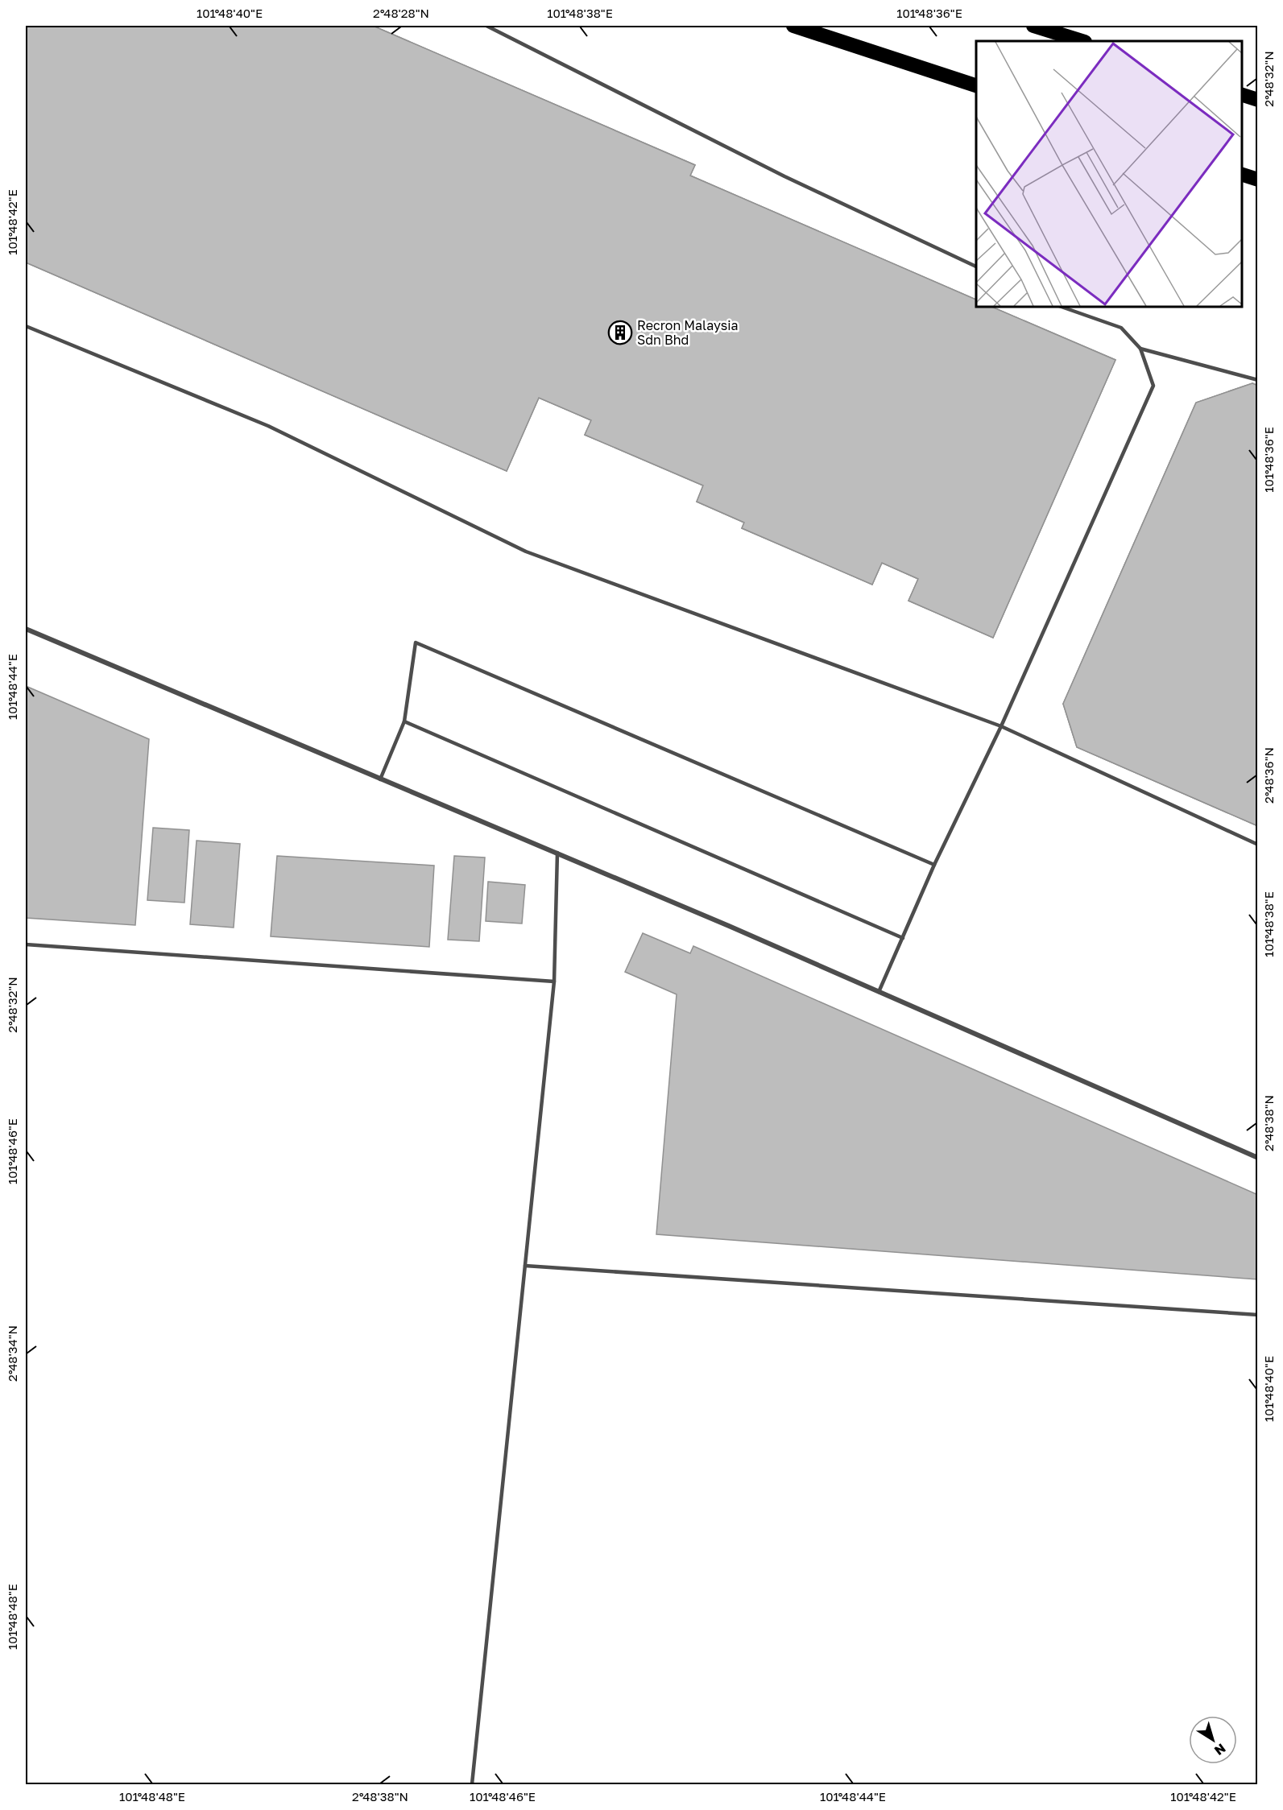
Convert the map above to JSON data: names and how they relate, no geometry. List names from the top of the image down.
{
  "places": {
    "building": ["Recron Malaysia Sdn Bhd"]
  },
  "north": "bottom right",
  "coordinates": [
    "101°48'40\"E",
    "2°48'28\"N",
    "101°48'38\"E",
    "101°48'36\"E",
    "2°48'32\"N",
    "101°48'42\"E",
    "101°48'44\"E",
    "2°48'36\"N",
    "2°48'38\"N",
    "101°48'46\"E",
    "2°48'34\"N",
    "101°48'48\"E"
  ]
}
